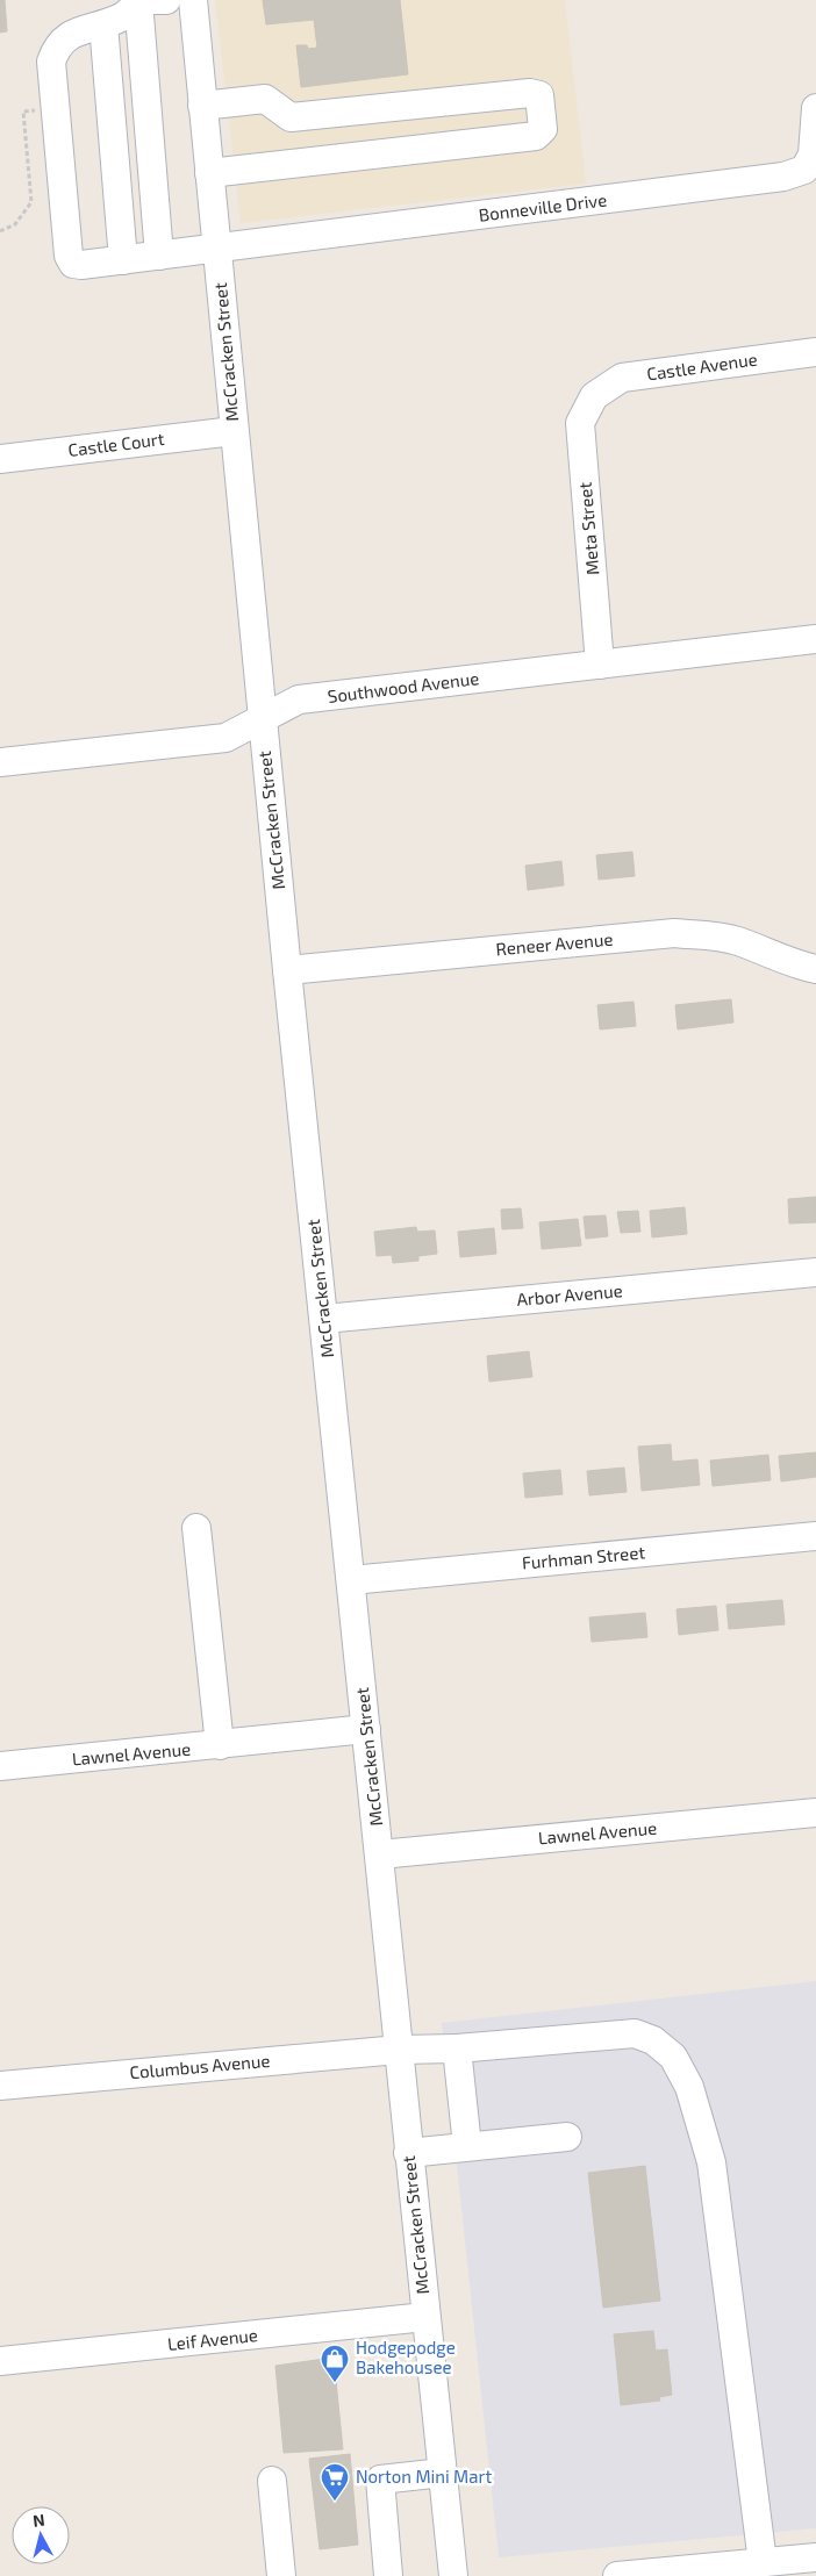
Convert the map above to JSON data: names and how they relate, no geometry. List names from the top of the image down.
{
  "streets": {
    "street": [
      "Bonneville Drive",
      "McCracken Street",
      "Castle Avenue",
      "Castle Court",
      "Meta Street",
      "Southwood Avenue",
      "Reneer Avenue",
      "Arbor Avenue",
      "Furhman Street",
      "Lawnel Avenue",
      "Columbus Avenue",
      "Leif Avenue"
    ]
  },
  "crossings": [
    ["Bonneville Drive", "McCracken Street"],
    ["McCracken Street", "Castle Court"],
    ["McCracken Street", "Southwood Avenue"],
    ["McCracken Street", "Reneer Avenue"],
    ["McCracken Street", "Arbor Avenue"],
    ["McCracken Street", "Furhman Street"],
    ["McCracken Street", "Lawnel Avenue"],
    ["McCracken Street", "Columbus Avenue"],
    ["McCracken Street", "Leif Avenue"],
    ["Castle Avenue", "Meta Street"],
    ["Meta Street", "Southwood Avenue"]
  ],
  "places": {
    "shop": ["Hodgepodge Bakehousee"],
    "supermarket": ["Norton Mini Mart"]
  },
  "north": "top"
}
